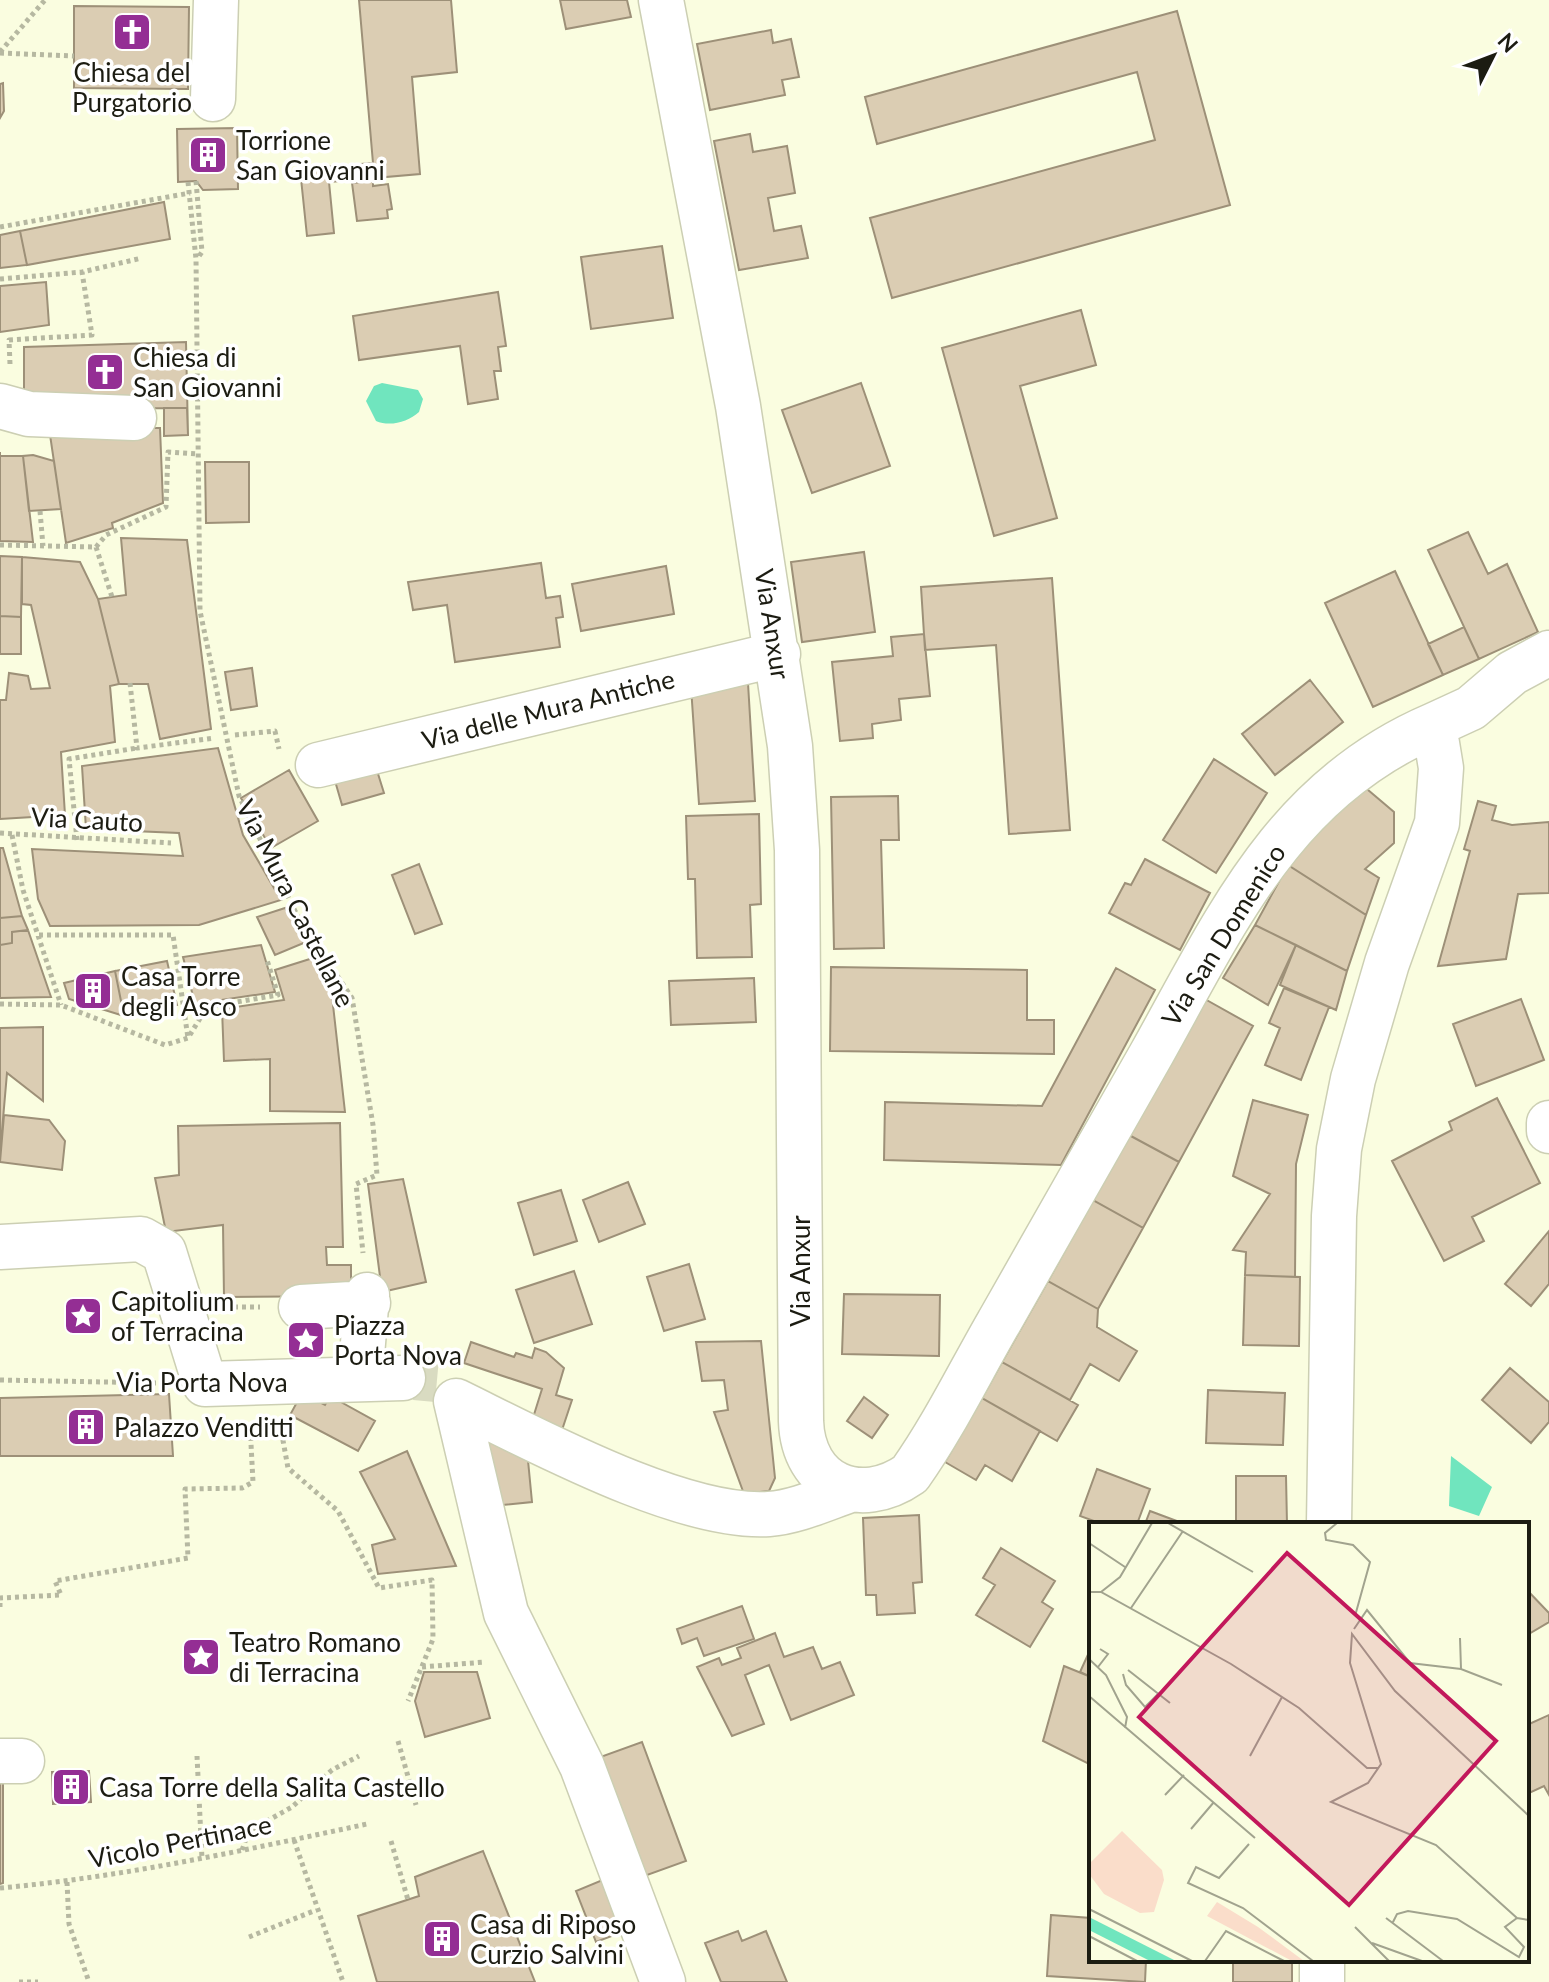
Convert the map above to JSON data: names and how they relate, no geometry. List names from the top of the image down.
{
  "streets": {
    "street": [
      "Via Anxur",
      "Via delle Mura Antiche",
      "Via San Domenico",
      "Via Porta Nova"
    ],
    "path": ["Via Cauto", "Via Mura Castellane", "Vicolo Pertinace"]
  },
  "crossings": [
    ["Via Anxur", "Via delle Mura Antiche"],
    ["Via Anxur", "Via San Domenico"]
  ],
  "places": {
    "church": ["Chiesa del Purgatorio", "Chiesa di San Giovanni"],
    "building": [
      "Torrione San Giovanni",
      "Casa Torre degli Asco",
      "Palazzo Venditti",
      "Casa Torre della Salita Castello",
      "Casa di Riposo Curzio Salvini"
    ],
    "place": ["Capitolium of Terracina", "Piazza Porta Nova", "Teatro Romano di Terracina"]
  },
  "north": "top right"
}
